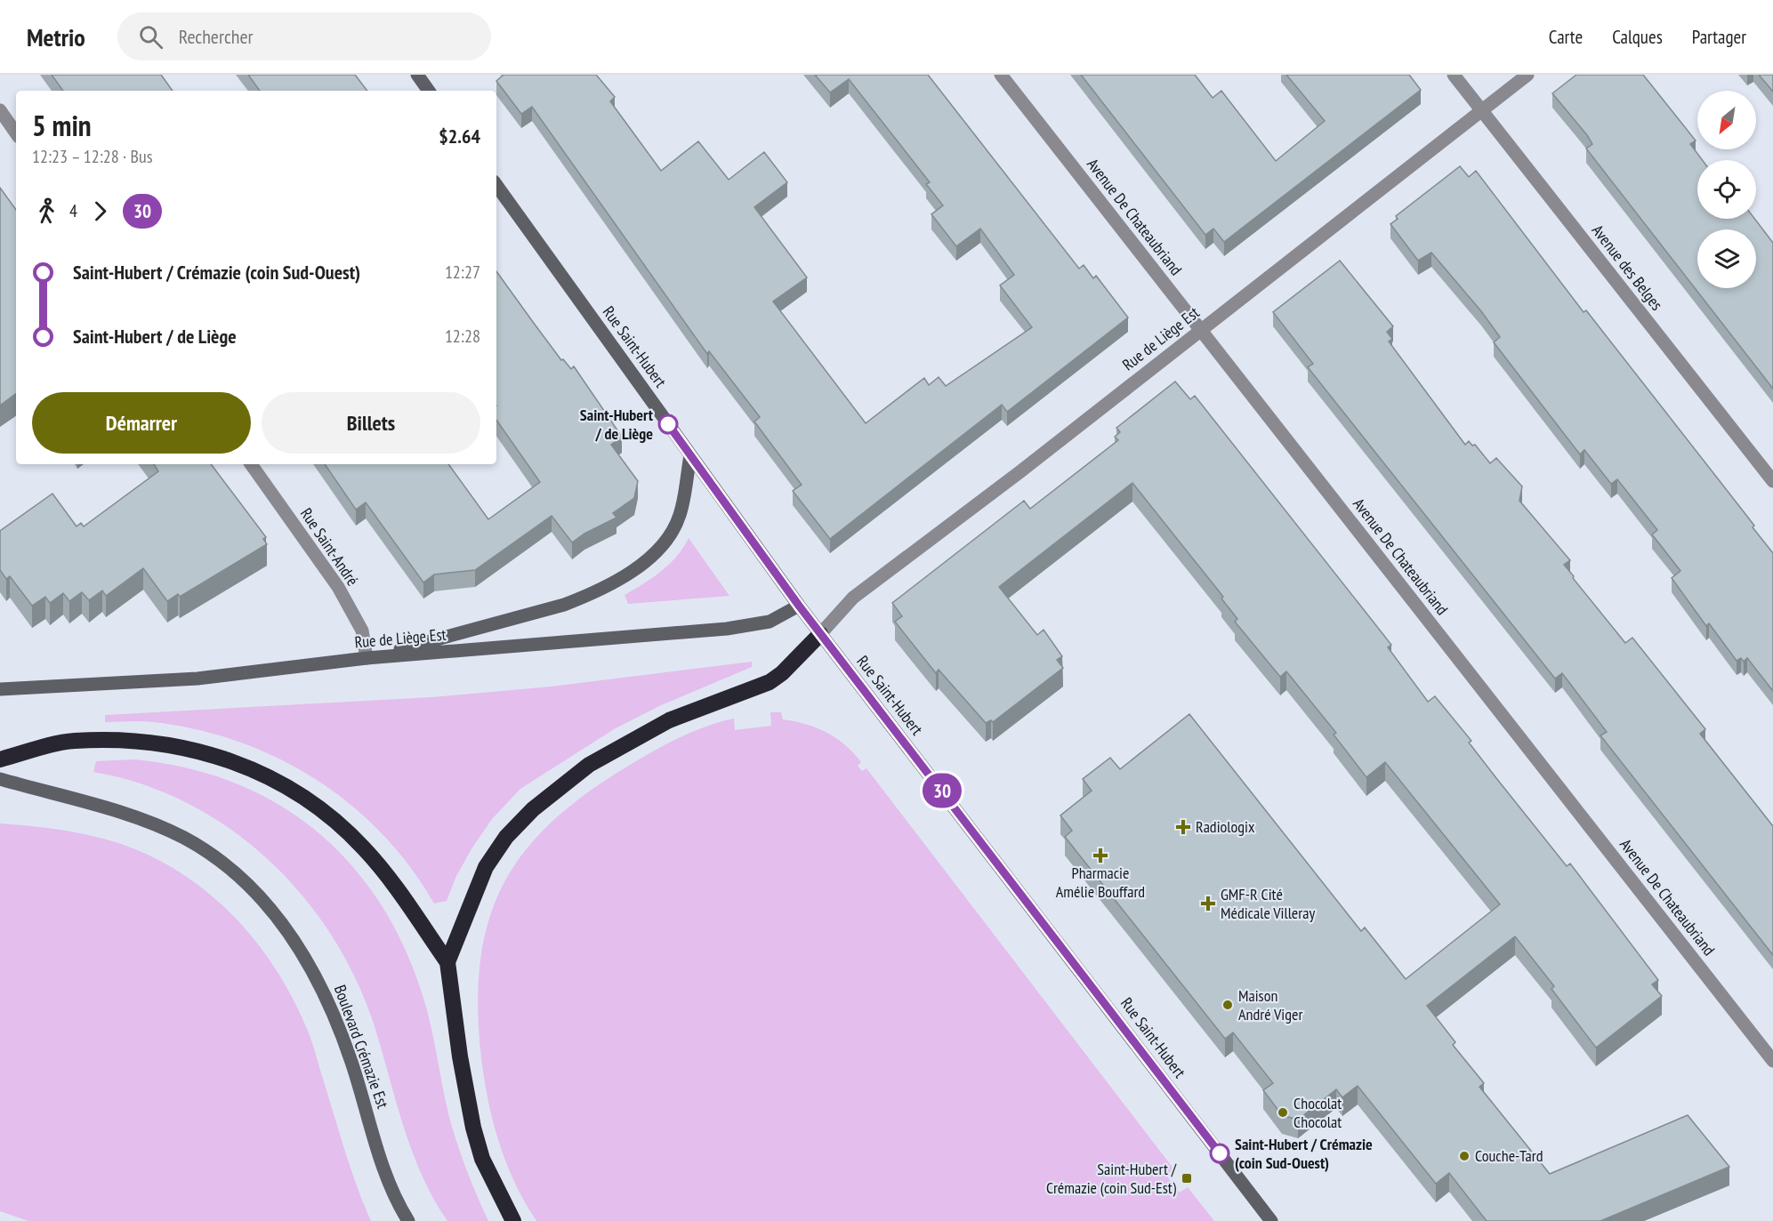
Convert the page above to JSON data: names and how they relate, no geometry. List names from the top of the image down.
{
  "streets": {
    "street": [
      "Avenue De Chateaubriand",
      "Avenue des Belges",
      "Rue de Liège Est",
      "Rue Saint-Hubert",
      "Rue Saint-André",
      "Boulevard Crémazie Est"
    ]
  },
  "crossings": [
    ["Avenue De Chateaubriand", "Rue de Liège Est"],
    ["Avenue des Belges", "Rue de Liège Est"],
    ["Rue de Liège Est", "Rue Saint-Hubert"],
    ["Rue de Liège Est", "Rue Saint-André"]
  ],
  "places": {
    "other": [
      "Saint-Hubert / de Liège",
      "Maison André Viger",
      "Chocolat Chocolat",
      "Saint-Hubert / Crémazie (coin Sud-Ouest)",
      "Couche-Tard"
    ],
    "health": ["Radiologix", "Pharmacie Amélie Bouffard", "GMF-R Cité Médicale Villeray"],
    "transit": ["Saint-Hubert / Crémazie (coin Sud-Est)"]
  },
  "lines": ["bus line 30"],
  "north": "bottom left",
  "page": {
    "header": "Metrio",
    "search": "Rechercher",
    "nav": ["Carte", "Calques", "Partager"],
    "on_map": "30",
    "heading": ["5 min", "12:23 – 12:28 · Bus", "$2.64"],
    "legs": ["4", "30"],
    "list": [
      {
        "name": "Saint-Hubert / Crémazie (coin Sud-Ouest)",
        "value": "12:27"
      },
      {
        "name": "Saint-Hubert / de Liège",
        "value": "12:28"
      }
    ],
    "buttons": ["Démarrer", "Billets"]
  }
}
